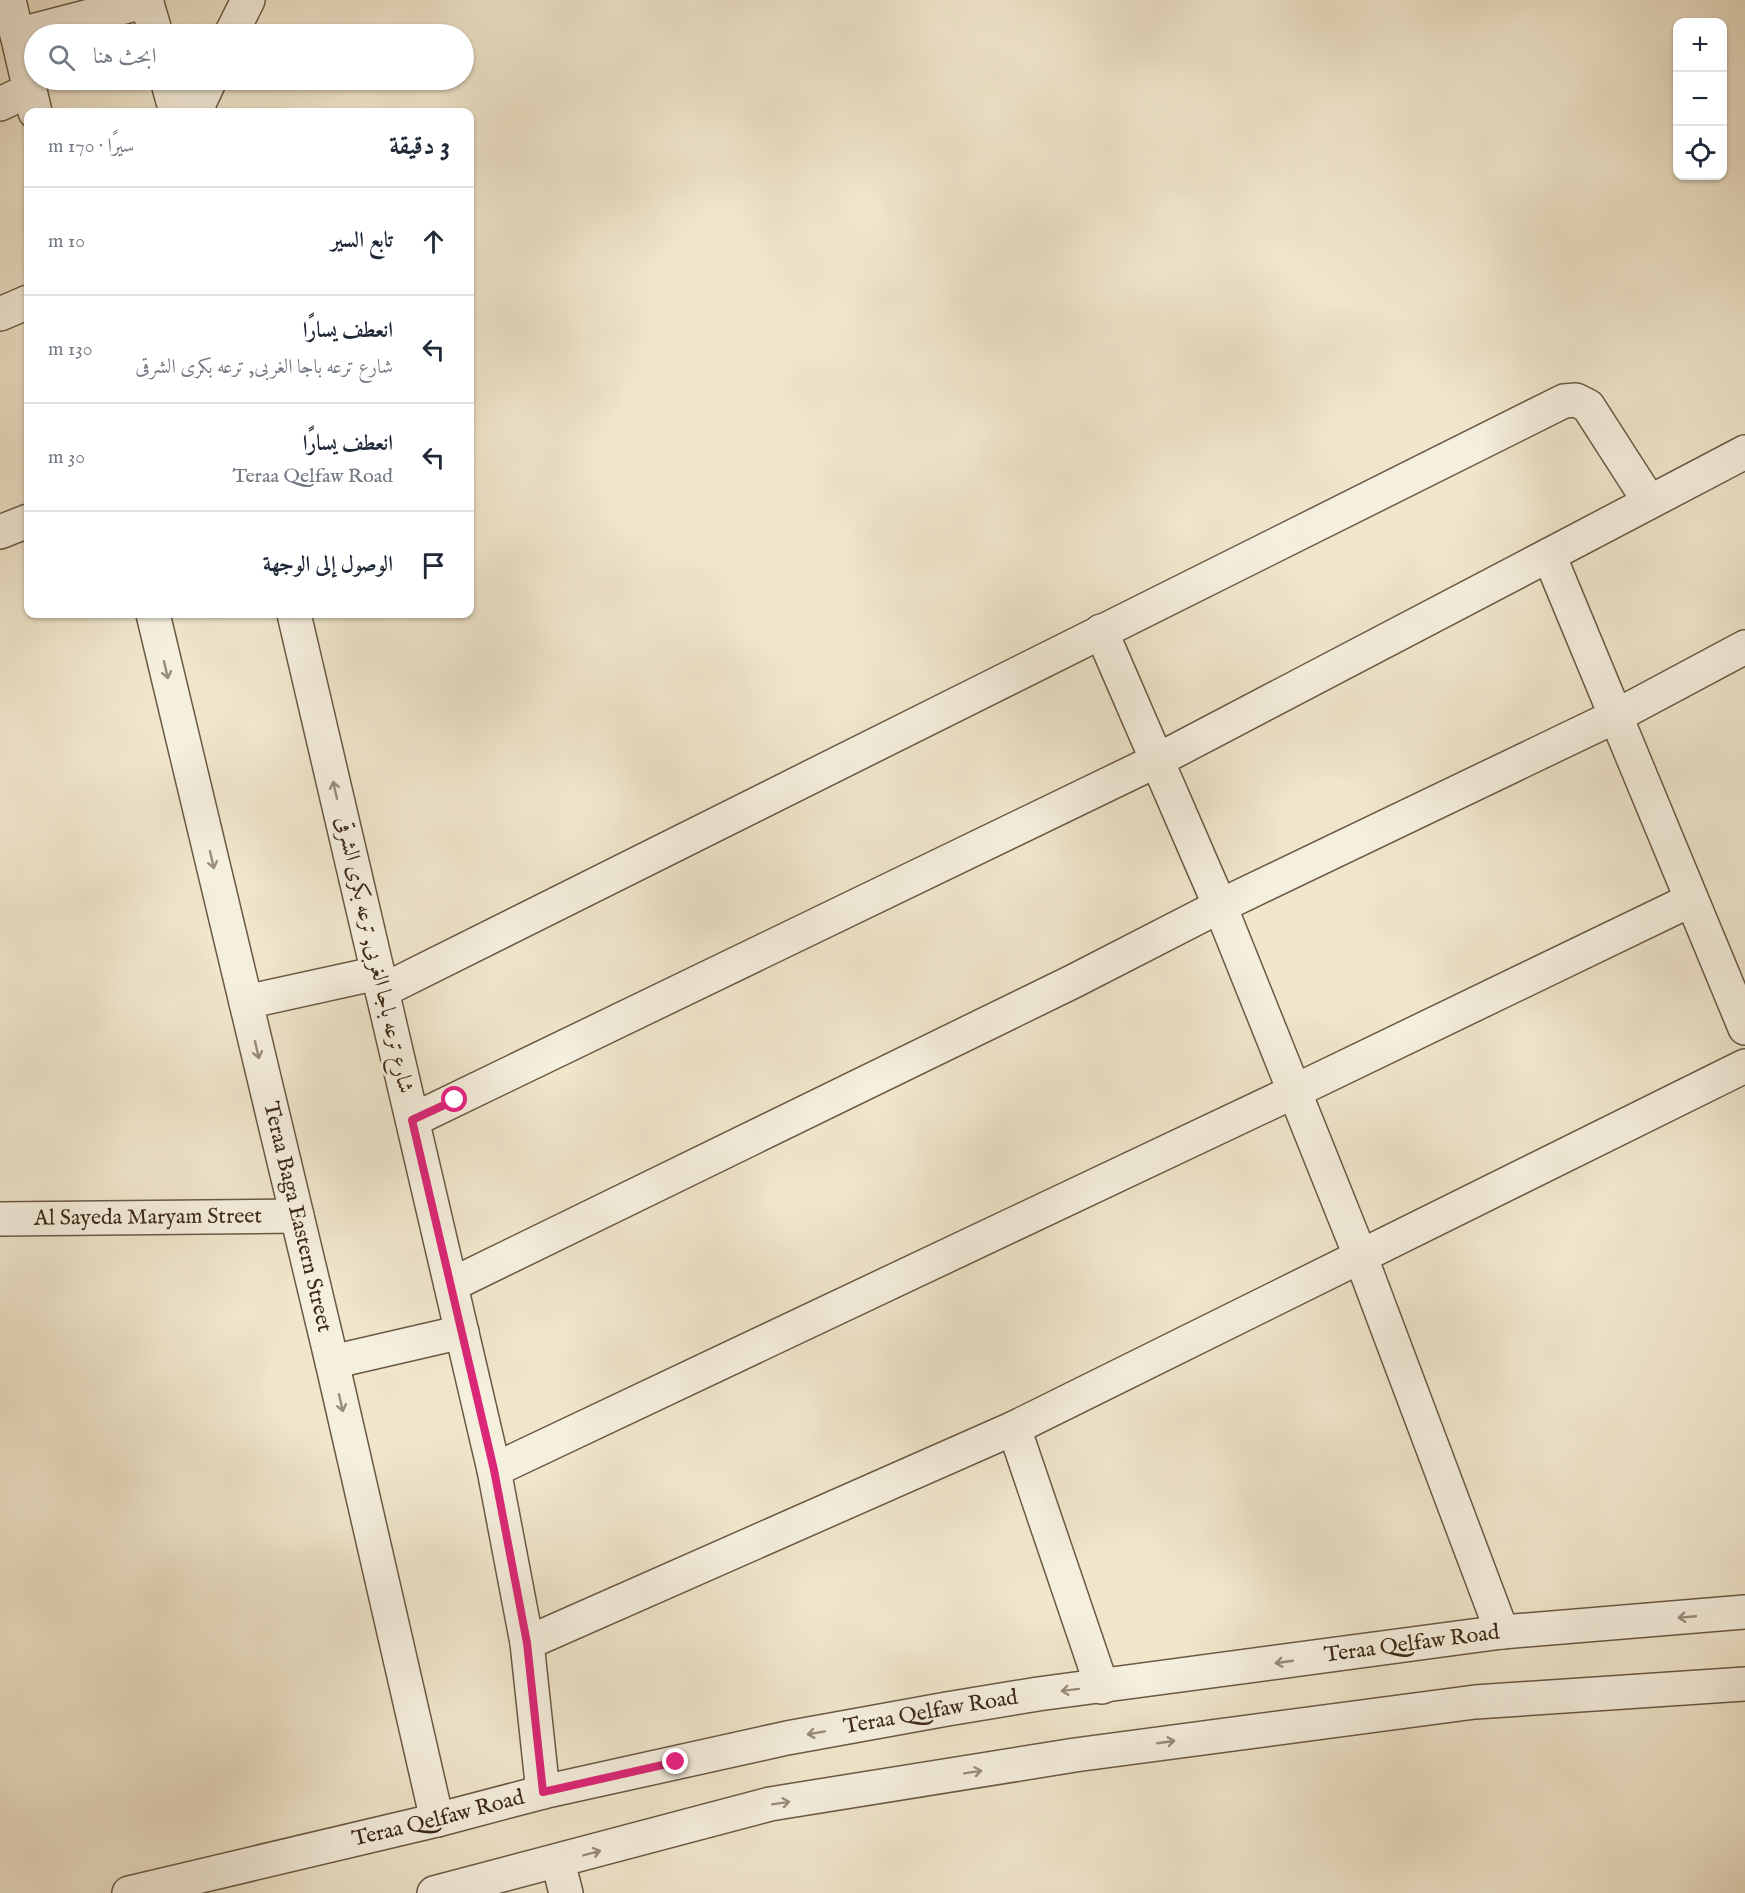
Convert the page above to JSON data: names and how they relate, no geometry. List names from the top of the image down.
{
  "streets": {
    "street": [
      "شارع ترعه باجا الغربى, ترعه بكرى الشرقى",
      "Teraa Baga Eastern Street",
      "Al Sayeda Maryam Street",
      "Teraa Qelfaw Road"
    ]
  },
  "crossings": [
    ["شارع ترعه باجا الغربى, ترعه بكرى الشرقى", "Teraa Qelfaw Road"],
    ["Teraa Baga Eastern Street", "Al Sayeda Maryam Street"],
    ["Teraa Baga Eastern Street", "Teraa Qelfaw Road"]
  ],
  "one_way": ["Teraa Baga Eastern Street"],
  "page": {
    "map_buttons": ["+", "−"],
    "search": "ابحث هنا",
    "heading": ["3 دقيقة", "سيرًا · 170 m"],
    "list": [
      ["تابع السير", "10 m"],
      ["انعطف يسارًا", "شارع ترعه باجا الغربى, ترعه بكرى الشرقى", "130 m"],
      ["انعطف يسارًا", "Teraa Qelfaw Road", "30 m"],
      "الوصول إلى الوجهة"
    ]
  }
}
